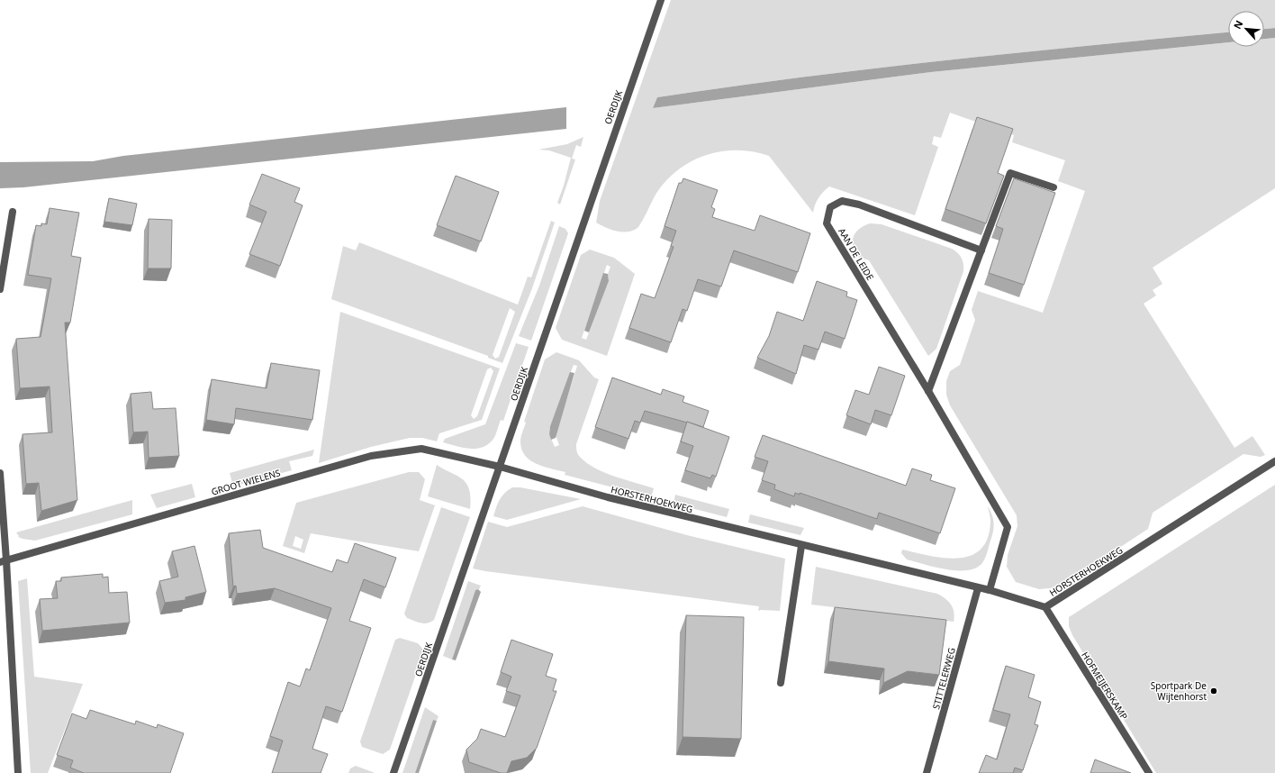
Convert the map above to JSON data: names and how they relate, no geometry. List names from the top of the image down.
{
  "streets": {
    "street": [
      "OERDIJK",
      "AAN DE LEIDE",
      "GROOT WIELENS",
      "HORSTERHOEKWEG",
      "STITTELERWEG",
      "HOFMEIJERSKAMP"
    ]
  },
  "crossings": [
    ["OERDIJK", "GROOT WIELENS"],
    ["OERDIJK", "HORSTERHOEKWEG"],
    ["AAN DE LEIDE", "HORSTERHOEKWEG"],
    ["GROOT WIELENS", "HORSTERHOEKWEG"],
    ["HORSTERHOEKWEG", "STITTELERWEG"],
    ["HORSTERHOEKWEG", "HOFMEIJERSKAMP"]
  ],
  "places": ["Sportpark De Wijtenhorst"],
  "north": "top left"
}
